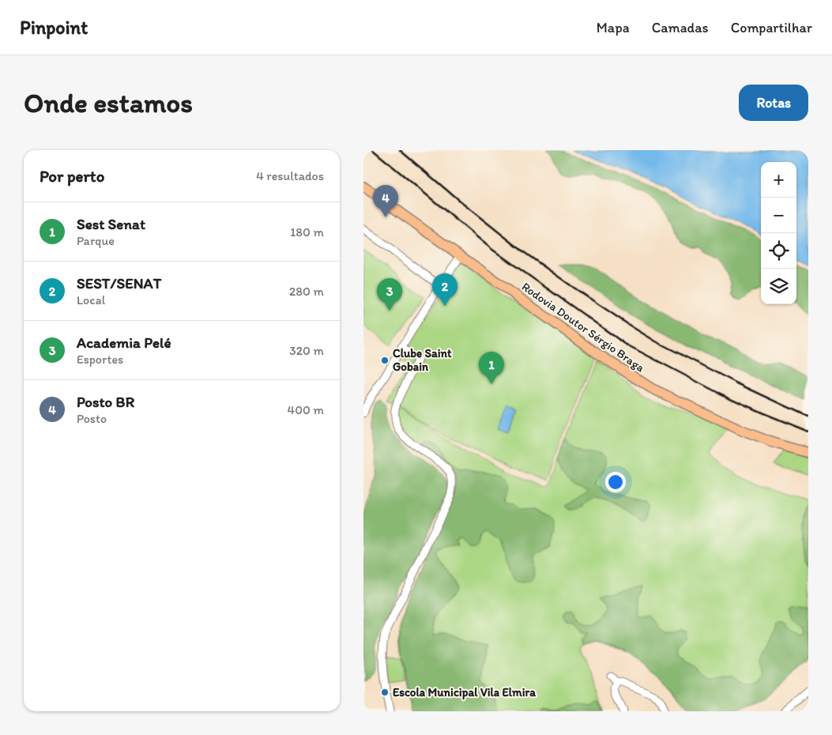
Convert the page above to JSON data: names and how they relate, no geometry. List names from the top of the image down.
{
  "streets": {
    "main road": ["Rodovia Doutor Sérgio Braga"]
  },
  "places": ["Clube Saint Gobain", "Escola Municipal Vila Elmira"],
  "page": {
    "header": "Pinpoint",
    "nav": ["Mapa", "Camadas", "Compartilhar"],
    "buttons": "Rotas",
    "title": "Onde estamos",
    "heading": ["Por perto", "4 resultados"],
    "map_buttons": ["+", "−"],
    "pins": [
      "4",
      "2",
      "3",
      "1"
    ],
    "list": [
      {
        "mark": "1",
        "name": "Sest Senat",
        "note": "Parque",
        "value": "180 m"
      },
      {
        "mark": "2",
        "name": "SEST/SENAT",
        "note": "Local",
        "value": "280 m"
      },
      {
        "mark": "3",
        "name": "Academia Pelé",
        "note": "Esportes",
        "value": "320 m"
      },
      {
        "mark": "4",
        "name": "Posto BR",
        "note": "Posto",
        "value": "400 m"
      }
    ]
  }
}
